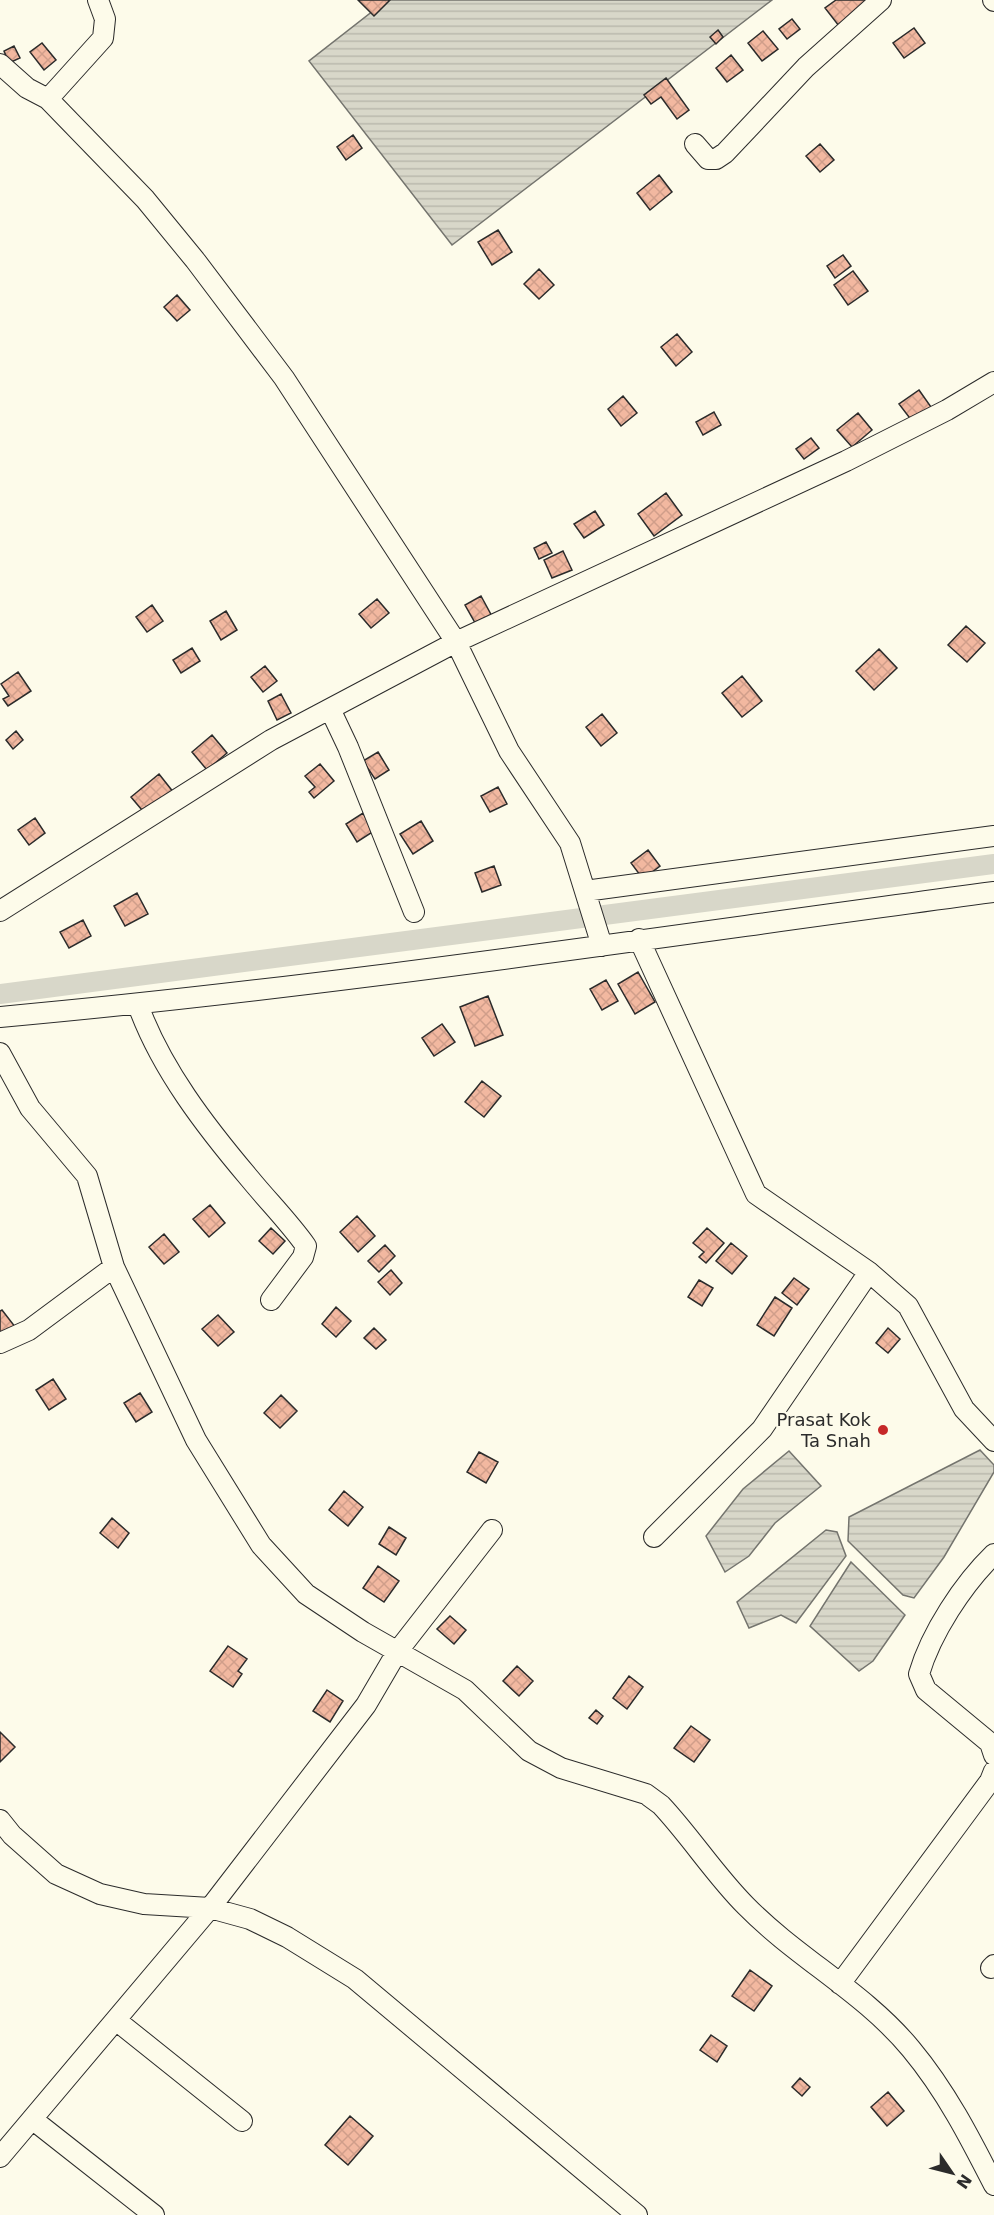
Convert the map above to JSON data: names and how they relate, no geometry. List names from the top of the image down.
{
  "places": ["Prasat Kok Ta Snah"],
  "north": "bottom right"
}
